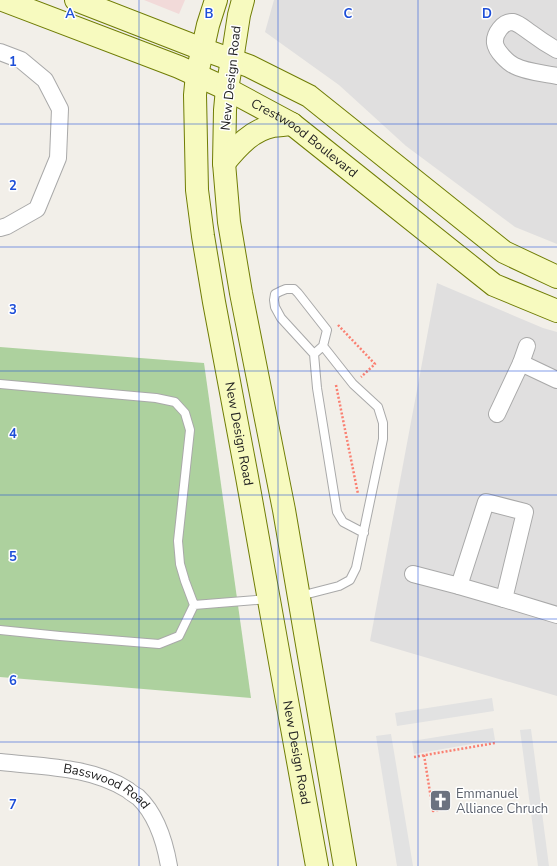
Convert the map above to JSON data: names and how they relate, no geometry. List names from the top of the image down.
{
  "streets": {
    "main road": ["New Design Road", "Crestwood Boulevard"],
    "street": ["Basswood Road"]
  },
  "crossings": [
    ["New Design Road", "Crestwood Boulevard"]
  ],
  "places": {
    "church": ["Emmanuel Alliance Chruch"]
  },
  "grid": {
    "columns": [
      "A",
      "B",
      "C",
      "D"
    ],
    "rows": [
      "1",
      "2",
      "3",
      "4",
      "5",
      "6",
      "7"
    ]
  }
}
